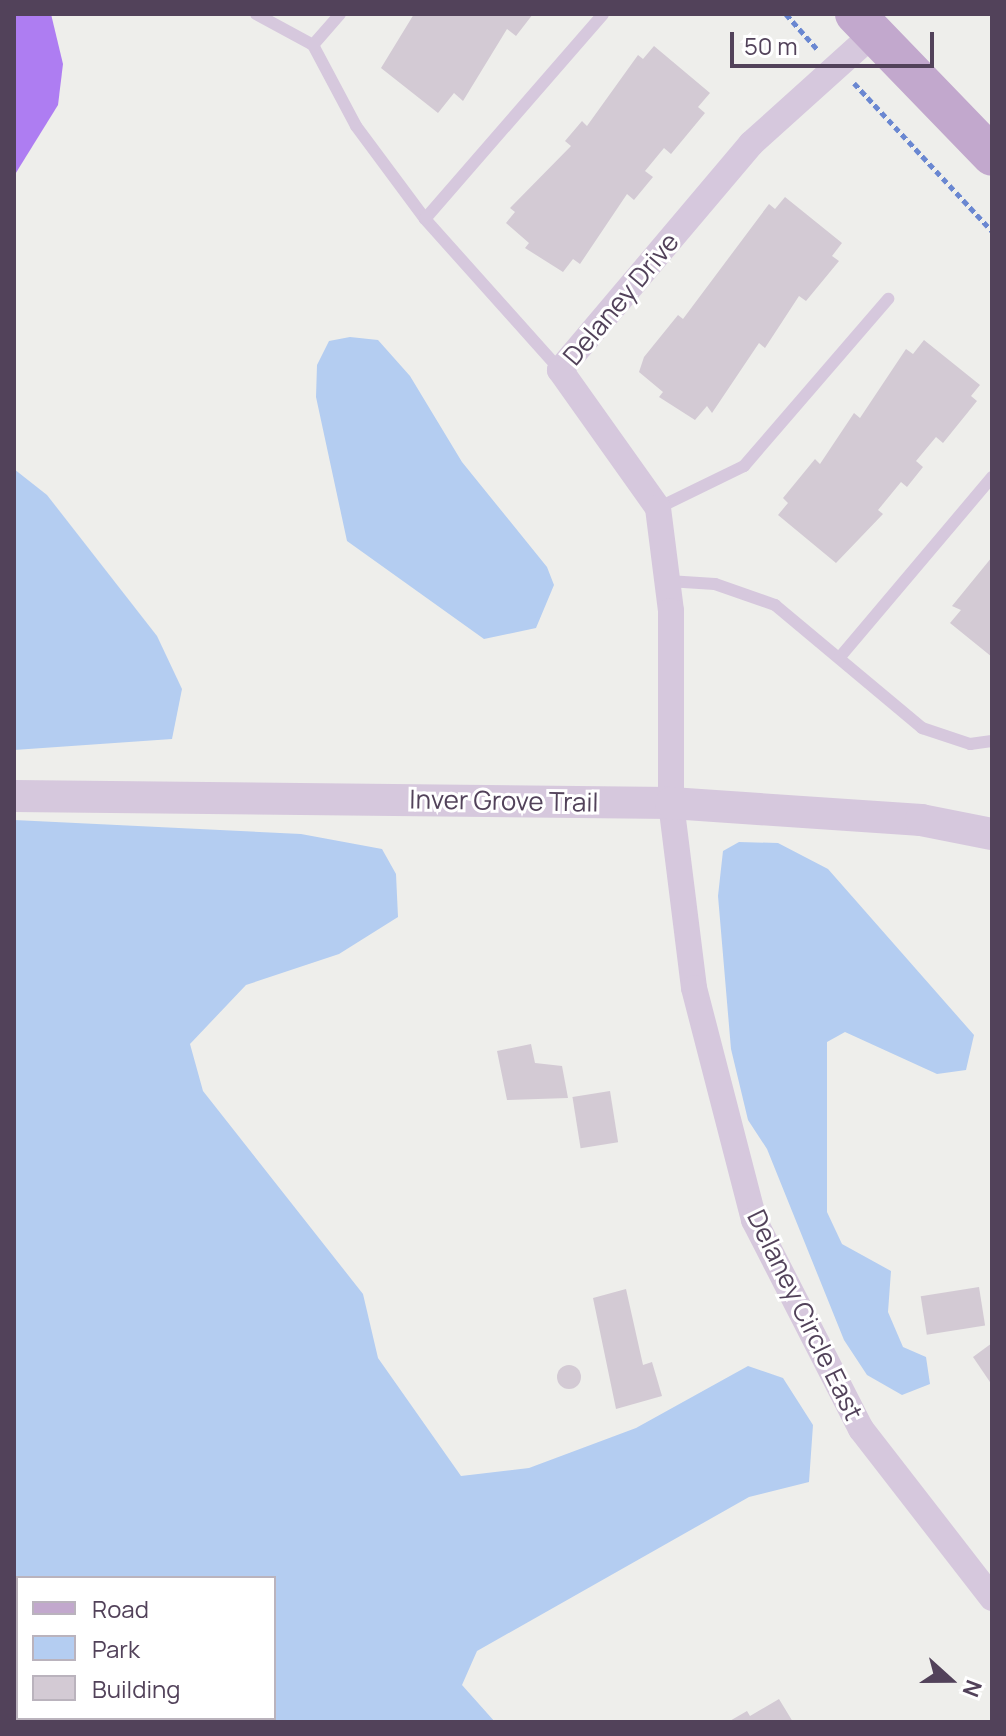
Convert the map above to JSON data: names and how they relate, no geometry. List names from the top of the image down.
{
  "streets": {
    "street": ["Delaney Drive", "Inver Grove Trail", "Delaney Circle East"]
  },
  "crossings": [
    ["Delaney Drive", "Inver Grove Trail"],
    ["Delaney Drive", "Delaney Circle East"],
    ["Inver Grove Trail", "Delaney Circle East"]
  ],
  "legend": ["Road", "Park", "Building"],
  "scale_bar": "50 m",
  "north": "right"
}
